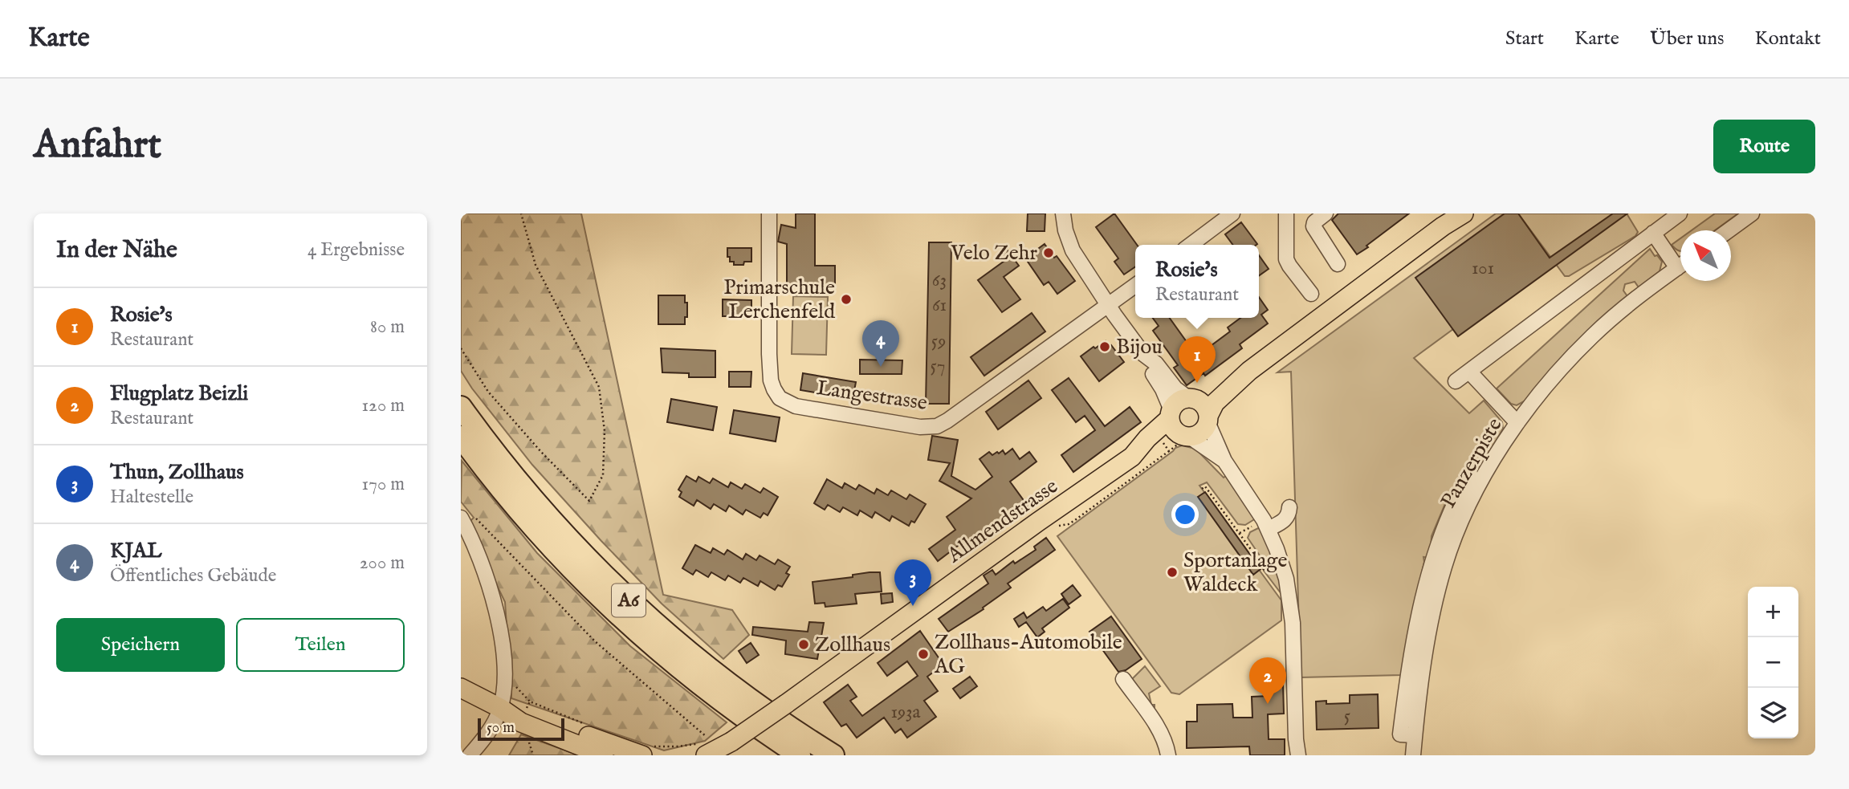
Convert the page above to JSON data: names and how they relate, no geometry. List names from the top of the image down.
{
  "streets": {
    "highway": ["A6"],
    "main road": ["Allmendstrasse"],
    "street": ["Langestrasse", "Panzerpiste"]
  },
  "places": [
    "Velo Zehr",
    "Primarschule Lerchenfeld",
    "Bijou",
    "Sportanlage Waldeck",
    "Zollhaus",
    "Zollhaus-Automobile AG"
  ],
  "house_numbers": [
    "101",
    "63",
    "61",
    "59",
    "57",
    "193a",
    "5"
  ],
  "scale_bar": "50 m",
  "north": "top left",
  "page": {
    "header": "Karte",
    "nav": [
      "Start",
      "Karte",
      "Über uns",
      "Kontakt"
    ],
    "buttons": [
      "Route",
      ["Speichern", "Teilen"]
    ],
    "title": "Anfahrt",
    "heading": ["In der Nähe", "4 Ergebnisse"],
    "popup": ["Rosie's", "Restaurant"],
    "list": [
      {
        "mark": "1",
        "name": "Rosie's",
        "note": "Restaurant",
        "value": "80 m"
      },
      {
        "mark": "2",
        "name": "Flugplatz Beizli",
        "note": "Restaurant",
        "value": "120 m"
      },
      {
        "mark": "3",
        "name": "Thun, Zollhaus",
        "note": "Haltestelle",
        "value": "170 m"
      },
      {
        "mark": "4",
        "name": "KJAL",
        "note": "Öffentliches Gebäude",
        "value": "200 m"
      }
    ],
    "pins": [
      "4",
      "1",
      "3",
      "2"
    ],
    "map_buttons": ["+", "−"],
    "scale": "50 m"
  }
}
